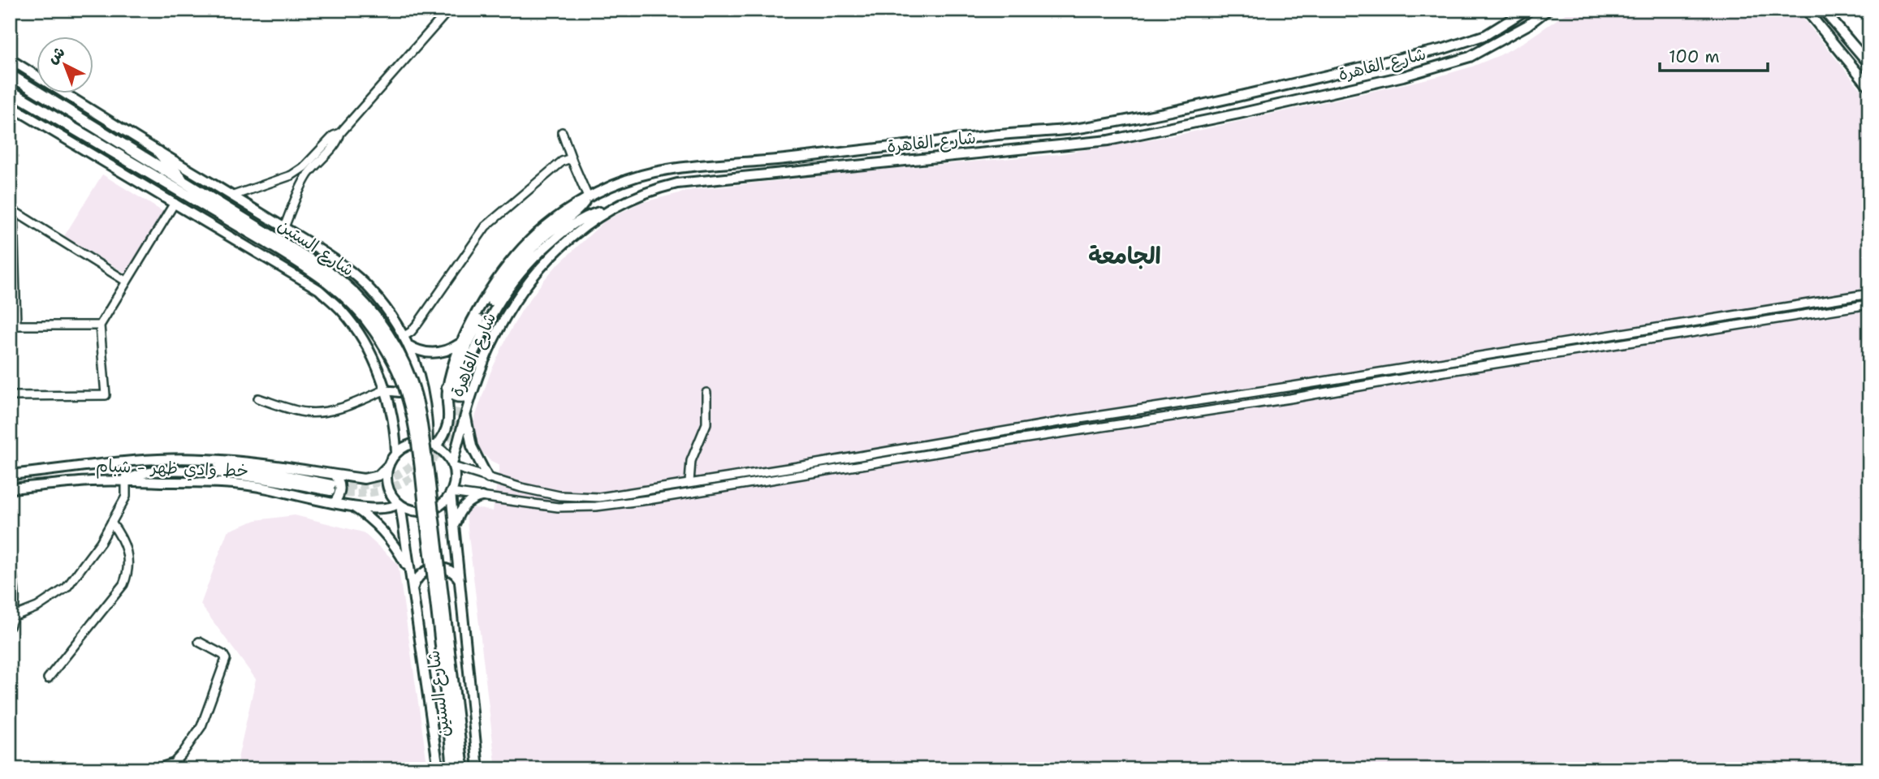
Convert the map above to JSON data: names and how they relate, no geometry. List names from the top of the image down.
{
  "streets": {
    "highway": ["شارع الستين"],
    "main road": ["شارع القاهرة", "خط وادي ظهر - شبام"]
  },
  "crossings": [
    ["شارع القاهرة", "شارع الستين"],
    ["شارع القاهرة", "خط وادي ظهر - شبام"],
    ["شارع الستين", "خط وادي ظهر - شبام"]
  ],
  "districts": ["الجامعة"],
  "scale_bar": "100 m",
  "north": "top left"
}
